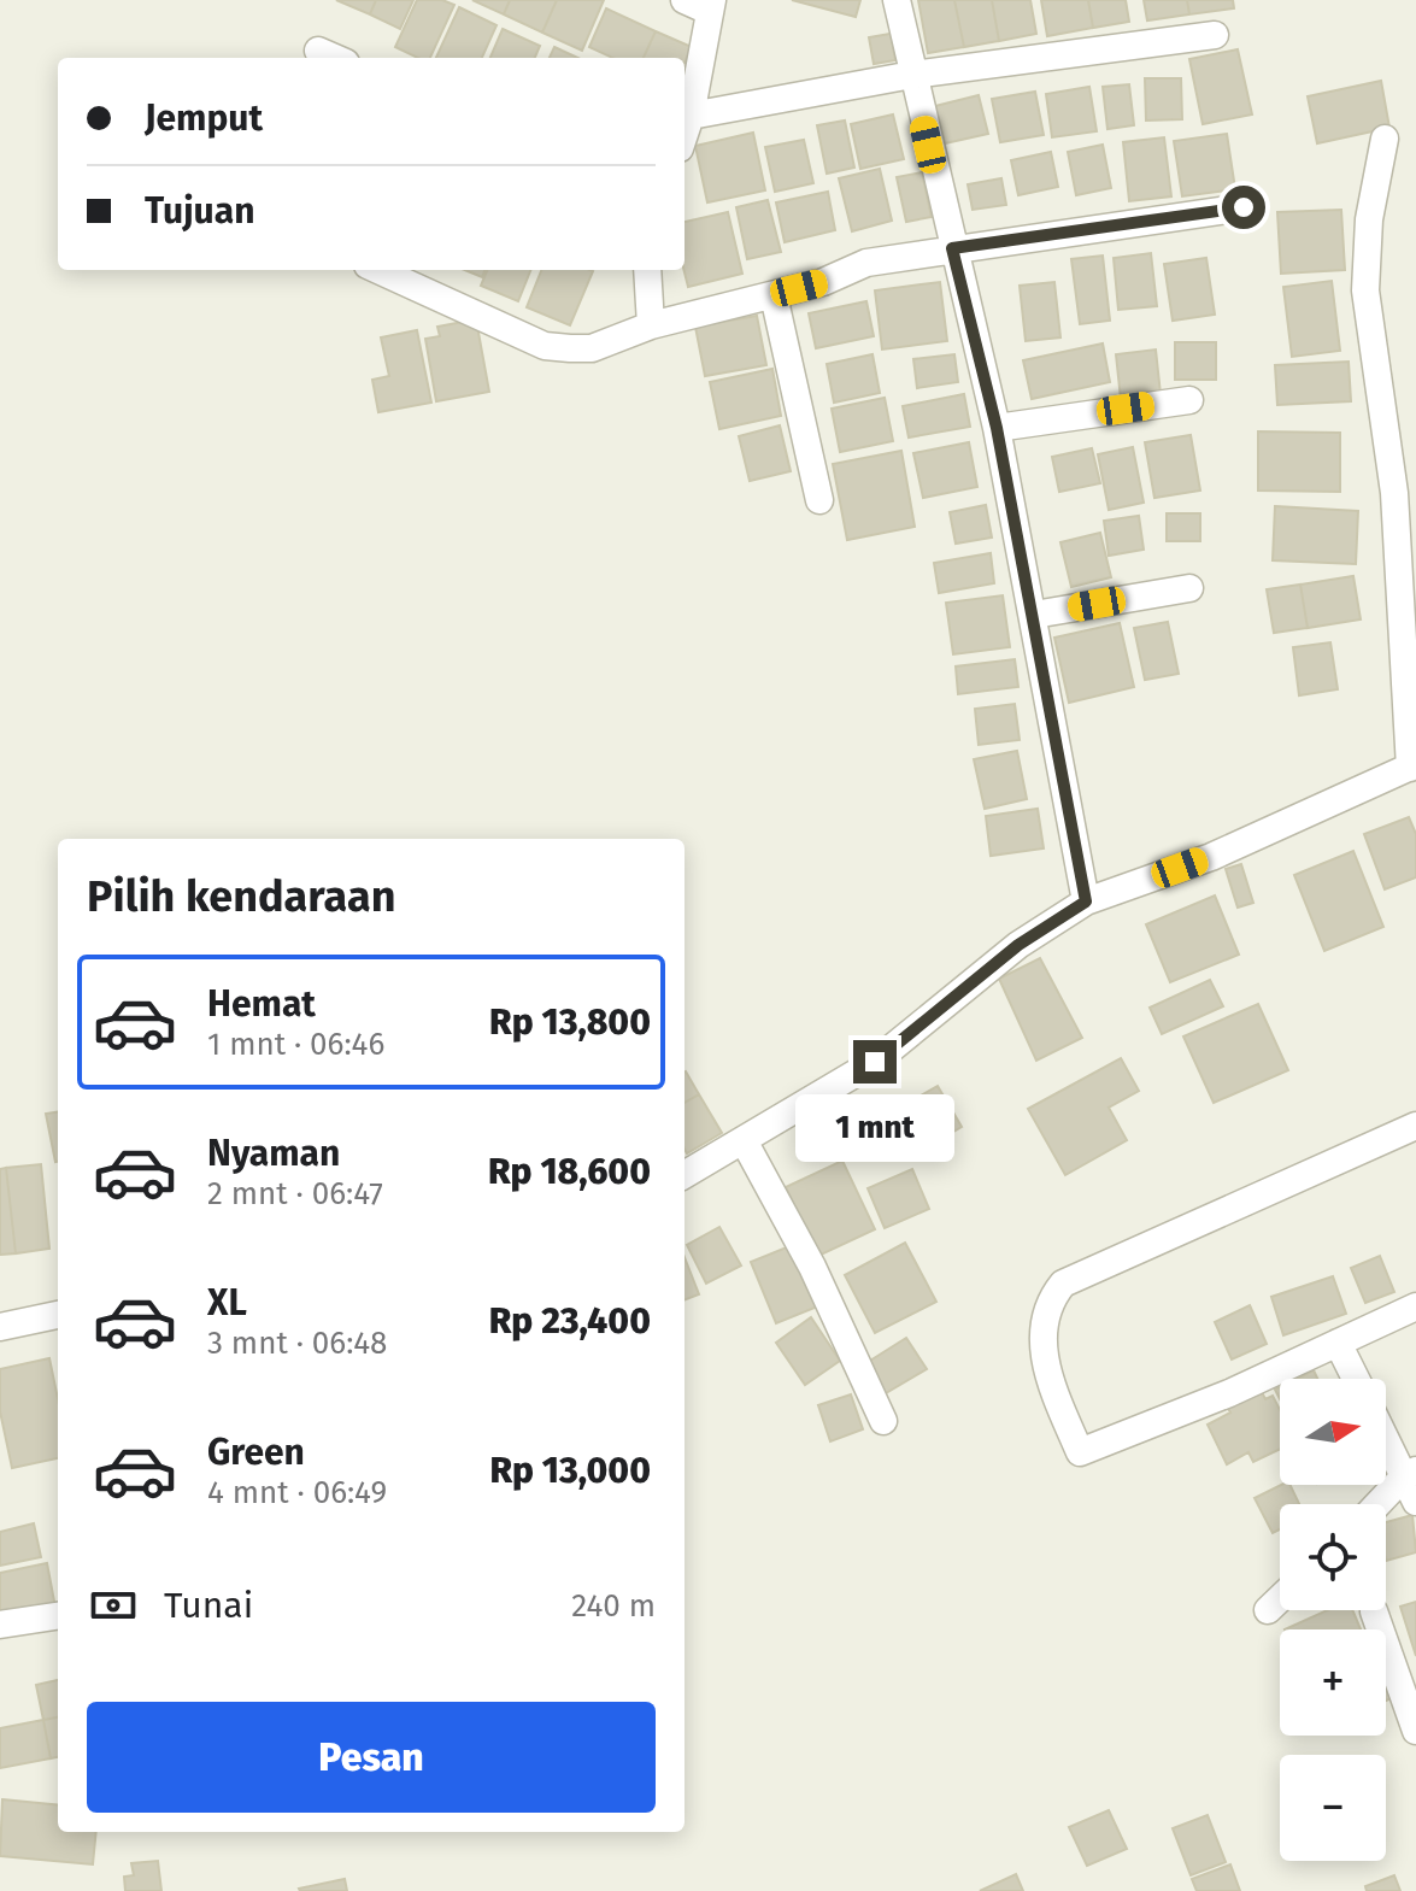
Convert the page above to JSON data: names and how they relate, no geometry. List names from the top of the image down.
{
  "north": "right",
  "page": {
    "banner": ["Jemput", "Tujuan"],
    "heading": "Pilih kendaraan",
    "list": [
      {
        "name": "Hemat",
        "note": "1 mnt · 06:46",
        "value": "Rp 13,800"
      },
      {
        "name": "Nyaman",
        "note": "2 mnt · 06:47",
        "value": "Rp 18,600"
      },
      {
        "name": "XL",
        "note": "3 mnt · 06:48",
        "value": "Rp 23,400"
      },
      {
        "name": "Green",
        "note": "4 mnt · 06:49",
        "value": "Rp 13,000"
      }
    ],
    "bubble": "1 mnt",
    "map_buttons": ["+", "−"],
    "pay": ["Tunai", "240 m"],
    "buttons": "Pesan"
  }
}
